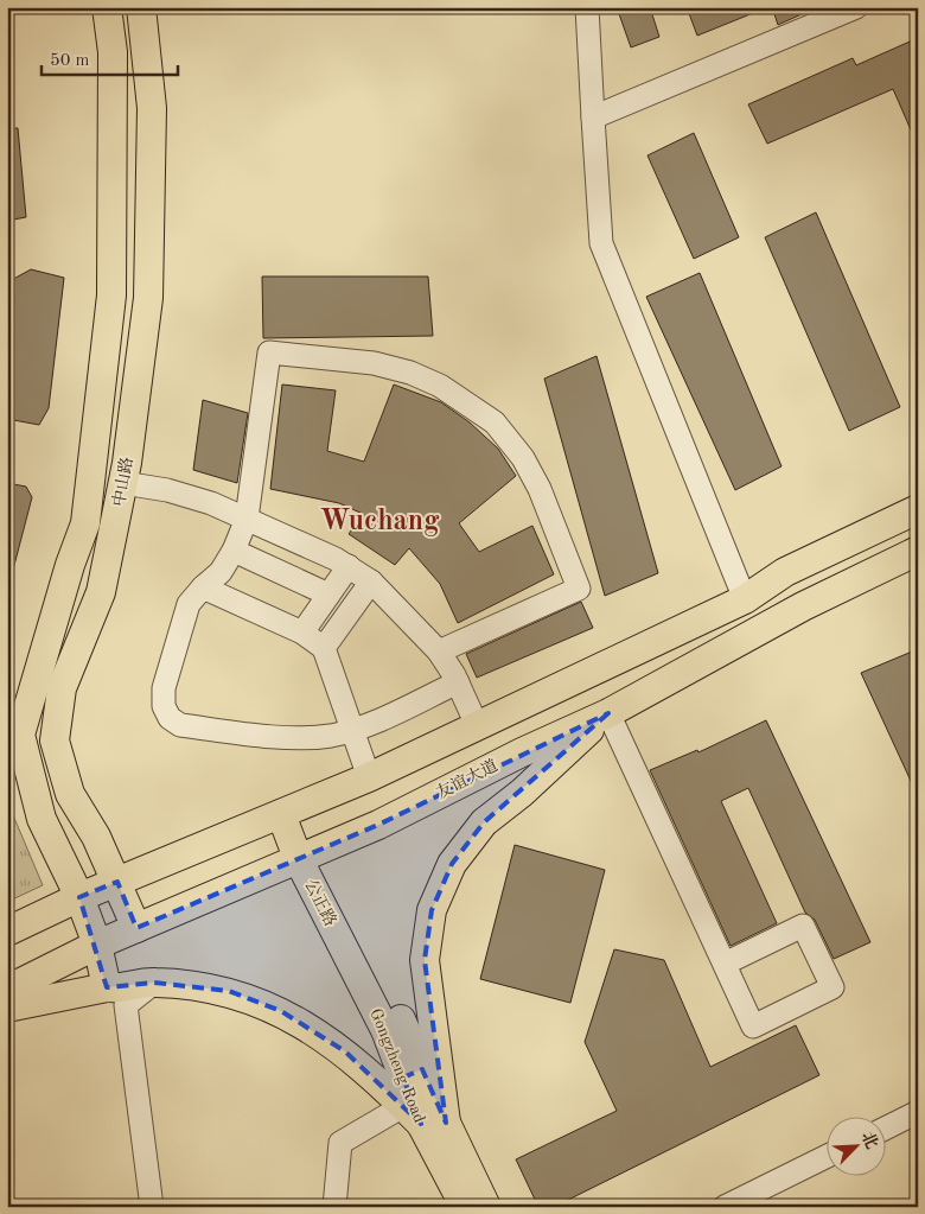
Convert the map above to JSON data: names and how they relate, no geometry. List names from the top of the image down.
{
  "streets": {
    "main road": [
      "中山路",
      "友谊大道",
      "公正路",
      "Gongzheng Road"
    ]
  },
  "crossings": [
    ["中山路", "友谊大道"],
    ["友谊大道", "公正路"],
    ["公正路", "Gongzheng Road"]
  ],
  "districts": ["Wuchang"],
  "scale_bar": "50 m",
  "north": "top right"
}
